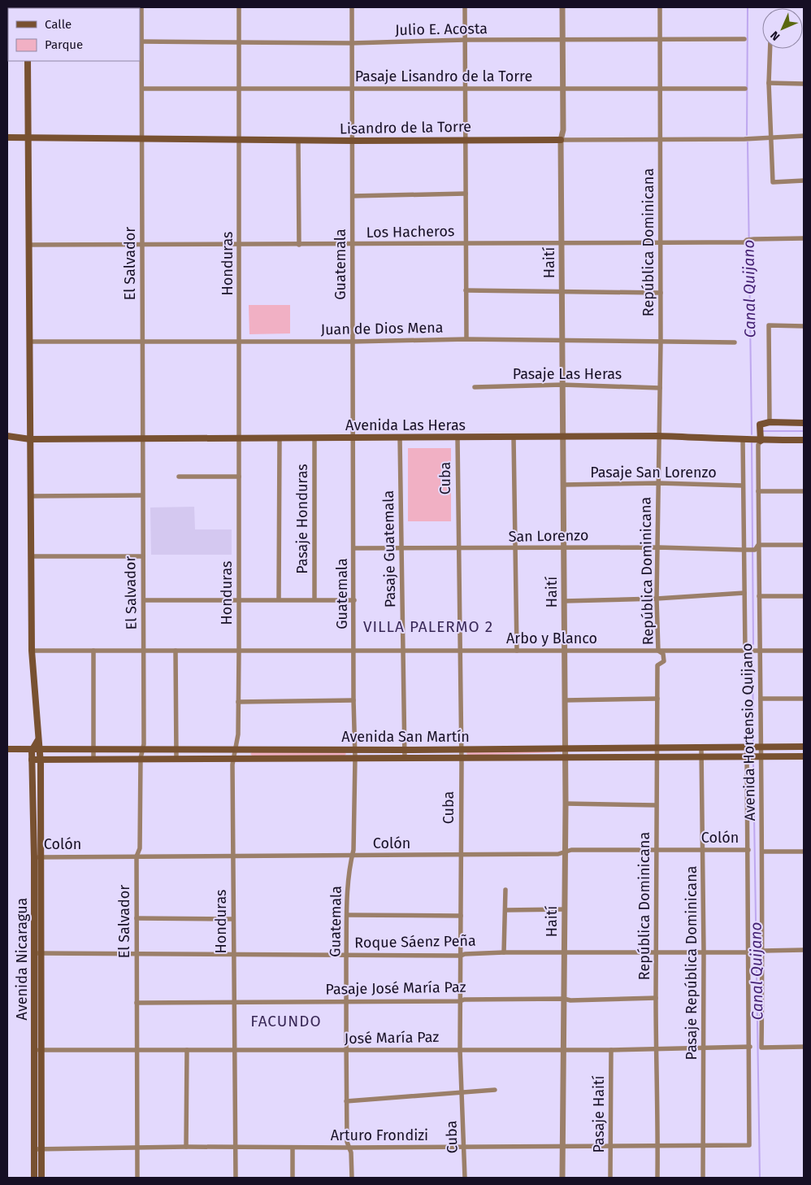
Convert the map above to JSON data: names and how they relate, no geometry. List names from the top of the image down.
{
  "streets": {
    "main road": [
      "Lisandro de la Torre",
      "Avenida Las Heras",
      "Avenida San Martín",
      "Avenida Nicaragua"
    ],
    "street": [
      "Julio E. Acosta",
      "Pasaje Lisandro de la Torre",
      "Los Hacheros",
      "República Dominicana",
      "Haití",
      "El Salvador",
      "Honduras",
      "Guatemala",
      "Juan de Dios Mena",
      "Pasaje Las Heras",
      "Pasaje San Lorenzo",
      "Cuba",
      "Pasaje Honduras",
      "San Lorenzo",
      "Pasaje Guatemala",
      "Arbo y Blanco",
      "Avenida Hortensio Quijano",
      "Colón",
      "Roque Sáenz Peña",
      "Pasaje República Dominicana",
      "Pasaje José María Paz",
      "José María Paz",
      "Pasaje Haití",
      "Arturo Frondizi"
    ]
  },
  "crossings": [
    ["Julio E. Acosta", "República Dominicana"],
    ["Julio E. Acosta", "Haití"],
    ["Julio E. Acosta", "El Salvador"],
    ["Julio E. Acosta", "Honduras"],
    ["Julio E. Acosta", "Guatemala"],
    ["Pasaje Lisandro de la Torre", "República Dominicana"],
    ["Pasaje Lisandro de la Torre", "Haití"],
    ["Pasaje Lisandro de la Torre", "El Salvador"],
    ["Pasaje Lisandro de la Torre", "Honduras"],
    ["Pasaje Lisandro de la Torre", "Guatemala"],
    ["Lisandro de la Torre", "República Dominicana"],
    ["Lisandro de la Torre", "Haití"],
    ["Lisandro de la Torre", "El Salvador"],
    ["Lisandro de la Torre", "Honduras"],
    ["Lisandro de la Torre", "Guatemala"],
    ["Lisandro de la Torre", "Avenida Nicaragua"],
    ["Los Hacheros", "República Dominicana"],
    ["Los Hacheros", "Haití"],
    ["Los Hacheros", "El Salvador"],
    ["Los Hacheros", "Honduras"],
    ["Los Hacheros", "Guatemala"],
    ["Los Hacheros", "Avenida Nicaragua"],
    ["República Dominicana", "Juan de Dios Mena"],
    ["República Dominicana", "Pasaje Las Heras"],
    ["República Dominicana", "Avenida Las Heras"],
    ["República Dominicana", "Pasaje San Lorenzo"],
    ["República Dominicana", "San Lorenzo"],
    ["República Dominicana", "Arbo y Blanco"],
    ["República Dominicana", "Avenida San Martín"],
    ["República Dominicana", "Colón"],
    ["República Dominicana", "Roque Sáenz Peña"],
    ["República Dominicana", "Pasaje José María Paz"],
    ["República Dominicana", "José María Paz"],
    ["República Dominicana", "Arturo Frondizi"],
    ["Haití", "Juan de Dios Mena"],
    ["Haití", "Pasaje Las Heras"],
    ["Haití", "Avenida Las Heras"],
    ["Haití", "Pasaje San Lorenzo"],
    ["Haití", "San Lorenzo"],
    ["Haití", "Arbo y Blanco"],
    ["Haití", "Avenida San Martín"],
    ["Haití", "Colón"],
    ["Haití", "Roque Sáenz Peña"],
    ["Haití", "Pasaje José María Paz"],
    ["Haití", "José María Paz"],
    ["Haití", "Arturo Frondizi"],
    ["El Salvador", "Juan de Dios Mena"],
    ["El Salvador", "Avenida Las Heras"],
    ["El Salvador", "Arbo y Blanco"],
    ["El Salvador", "Avenida San Martín"],
    ["El Salvador", "Colón"],
    ["El Salvador", "Roque Sáenz Peña"],
    ["El Salvador", "Pasaje José María Paz"],
    ["El Salvador", "José María Paz"],
    ["El Salvador", "Arturo Frondizi"],
    ["Honduras", "Juan de Dios Mena"],
    ["Honduras", "Avenida Las Heras"],
    ["Honduras", "Arbo y Blanco"],
    ["Honduras", "Avenida San Martín"],
    ["Honduras", "Colón"],
    ["Honduras", "Roque Sáenz Peña"],
    ["Honduras", "Pasaje José María Paz"],
    ["Honduras", "José María Paz"],
    ["Honduras", "Arturo Frondizi"],
    ["Guatemala", "Juan de Dios Mena"],
    ["Guatemala", "Avenida Las Heras"],
    ["Guatemala", "San Lorenzo"],
    ["Guatemala", "Arbo y Blanco"],
    ["Guatemala", "Avenida San Martín"],
    ["Guatemala", "Colón"],
    ["Guatemala", "Roque Sáenz Peña"],
    ["Guatemala", "Pasaje José María Paz"],
    ["Guatemala", "José María Paz"],
    ["Guatemala", "Arturo Frondizi"],
    ["Juan de Dios Mena", "Avenida Nicaragua"],
    ["Avenida Las Heras", "Cuba"],
    ["Avenida Las Heras", "Pasaje Honduras"],
    ["Avenida Las Heras", "Pasaje Guatemala"],
    ["Avenida Las Heras", "Avenida Hortensio Quijano"],
    ["Avenida Las Heras", "Avenida Nicaragua"],
    ["Pasaje San Lorenzo", "Avenida Hortensio Quijano"],
    ["Cuba", "San Lorenzo"],
    ["Cuba", "Arbo y Blanco"],
    ["Cuba", "Avenida San Martín"],
    ["Cuba", "Colón"],
    ["Cuba", "Roque Sáenz Peña"],
    ["Cuba", "Pasaje José María Paz"],
    ["Cuba", "José María Paz"],
    ["Cuba", "Arturo Frondizi"],
    ["San Lorenzo", "Pasaje Guatemala"],
    ["San Lorenzo", "Avenida Hortensio Quijano"],
    ["Pasaje Guatemala", "Arbo y Blanco"],
    ["Pasaje Guatemala", "Avenida San Martín"],
    ["Arbo y Blanco", "Avenida Hortensio Quijano"],
    ["Arbo y Blanco", "Avenida Nicaragua"],
    ["Avenida Hortensio Quijano", "Avenida San Martín"],
    ["Avenida Hortensio Quijano", "Colón"],
    ["Avenida Hortensio Quijano", "Roque Sáenz Peña"],
    ["Avenida Hortensio Quijano", "José María Paz"],
    ["Avenida Hortensio Quijano", "Arturo Frondizi"],
    ["Avenida San Martín", "Avenida Nicaragua"],
    ["Avenida San Martín", "Pasaje República Dominicana"],
    ["Colón", "Avenida Nicaragua"],
    ["Colón", "Pasaje República Dominicana"],
    ["Roque Sáenz Peña", "Avenida Nicaragua"],
    ["Roque Sáenz Peña", "Pasaje República Dominicana"],
    ["Avenida Nicaragua", "José María Paz"],
    ["Avenida Nicaragua", "Arturo Frondizi"],
    ["Pasaje República Dominicana", "José María Paz"],
    ["Pasaje República Dominicana", "Arturo Frondizi"],
    ["José María Paz", "Pasaje Haití"],
    ["Pasaje Haití", "Arturo Frondizi"]
  ],
  "districts": ["VILLA PALERMO 2", "FACUNDO"],
  "water": ["Canal Quijano"],
  "legend": ["Calle", "Parque"],
  "north": "bottom left"
}
